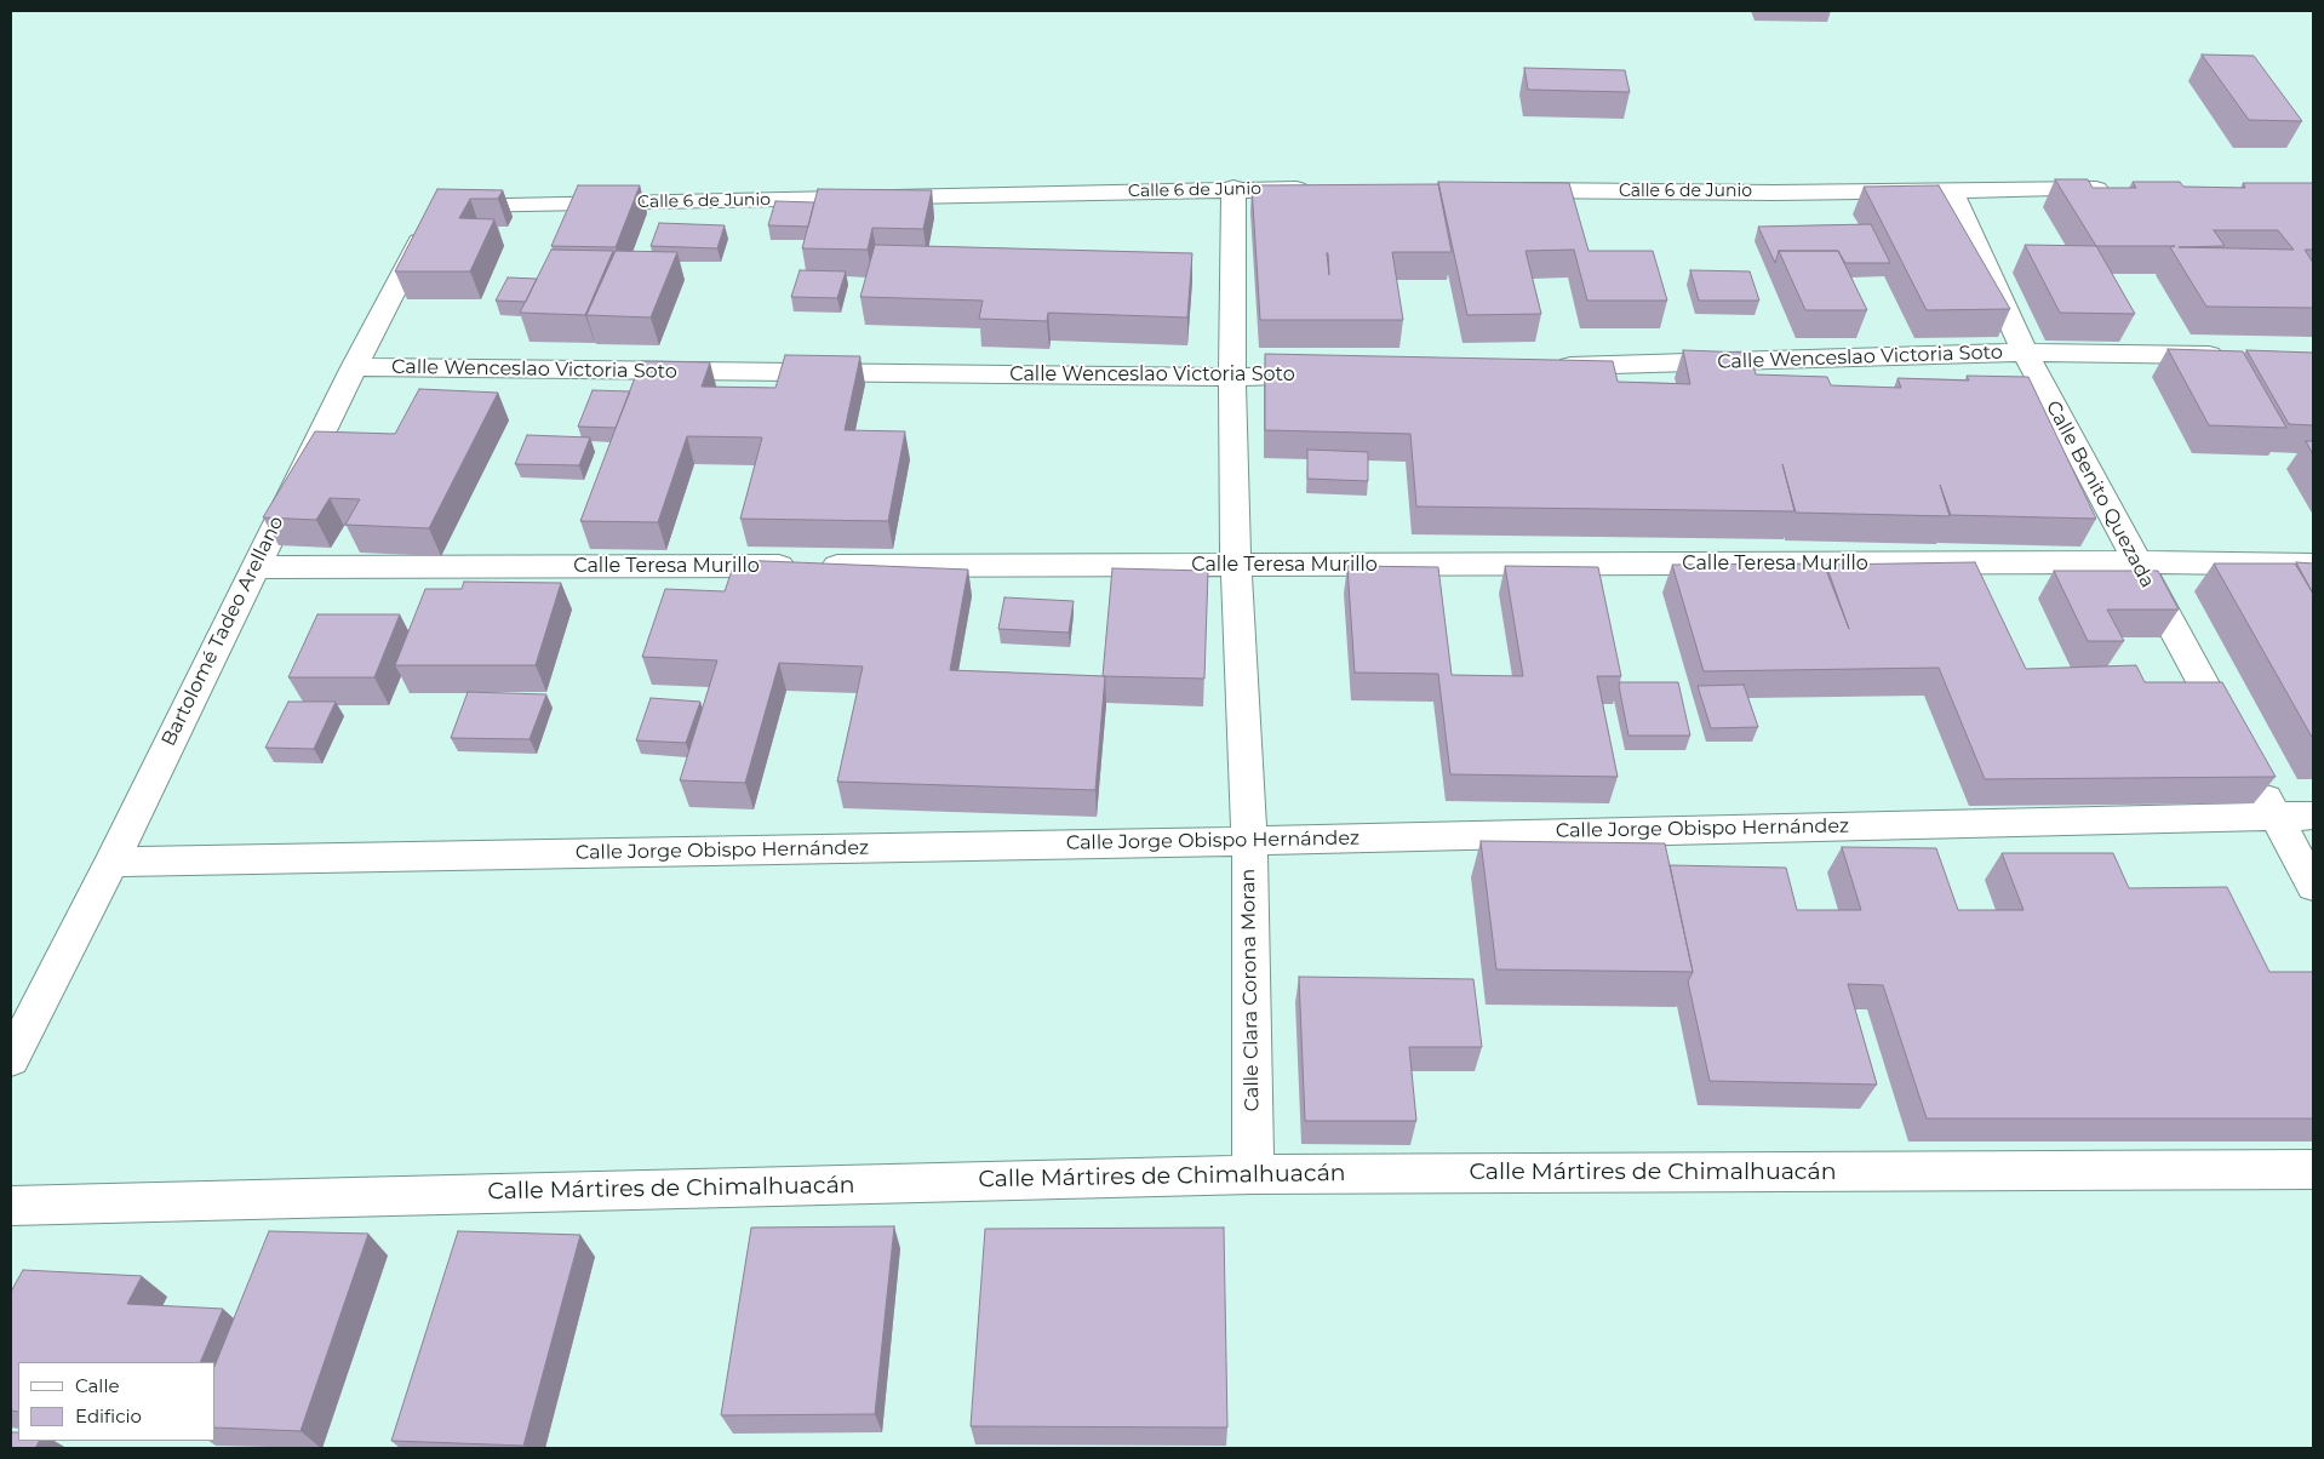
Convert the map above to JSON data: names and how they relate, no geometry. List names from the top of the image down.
{
  "streets": {
    "street": [
      "Calle 6 de Junio",
      "Calle Wenceslao Victoria Soto",
      "Calle Benito Quezada",
      "Calle Teresa Murillo",
      "Bartolomé Tadeo Arellano",
      "Calle Jorge Obispo Hernández",
      "Calle Clara Corona Moran",
      "Calle Mártires de Chimalhuacán"
    ]
  },
  "crossings": [
    ["Calle 6 de Junio", "Calle Benito Quezada"],
    ["Calle 6 de Junio", "Bartolomé Tadeo Arellano"],
    ["Calle 6 de Junio", "Calle Clara Corona Moran"],
    ["Calle Wenceslao Victoria Soto", "Calle Benito Quezada"],
    ["Calle Wenceslao Victoria Soto", "Bartolomé Tadeo Arellano"],
    ["Calle Wenceslao Victoria Soto", "Calle Clara Corona Moran"],
    ["Calle Benito Quezada", "Calle Teresa Murillo"],
    ["Calle Teresa Murillo", "Bartolomé Tadeo Arellano"],
    ["Calle Teresa Murillo", "Calle Clara Corona Moran"],
    ["Bartolomé Tadeo Arellano", "Calle Jorge Obispo Hernández"],
    ["Calle Jorge Obispo Hernández", "Calle Clara Corona Moran"],
    ["Calle Clara Corona Moran", "Calle Mártires de Chimalhuacán"]
  ],
  "legend": ["Calle", "Edificio"]
}
